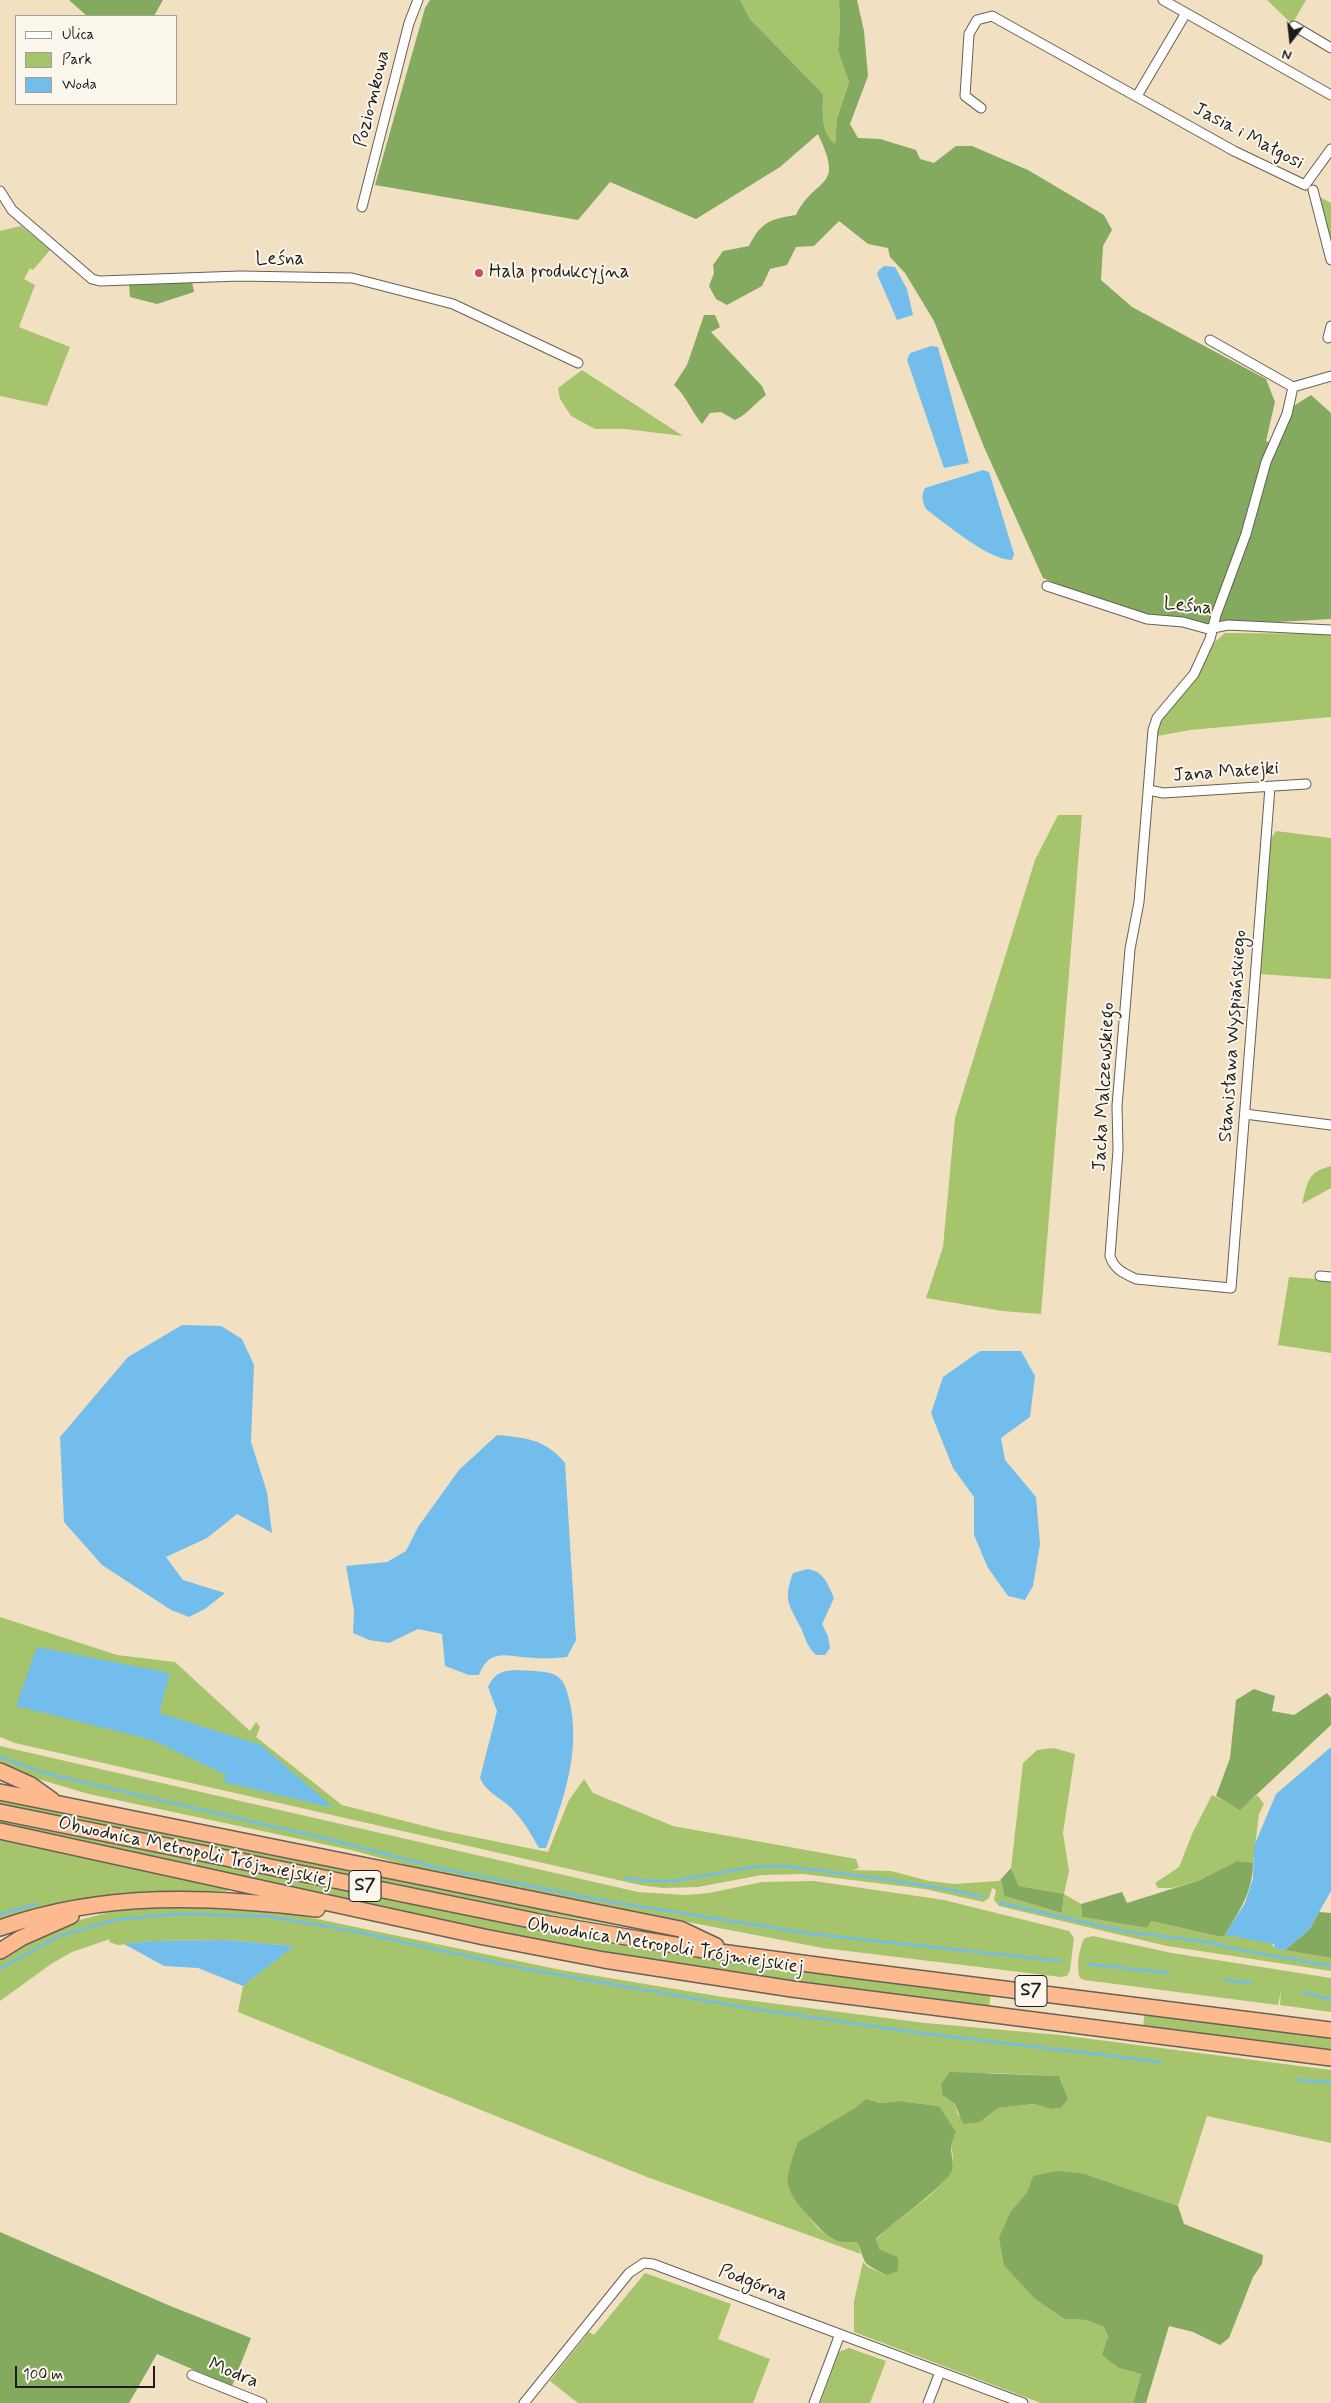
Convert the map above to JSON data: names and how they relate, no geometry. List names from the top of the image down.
{
  "streets": {
    "highway": ["Obwodnica Metropolii Trójmiejskiej", "S7"],
    "street": [
      "Poziomkowa",
      "Jasia i Małgosi",
      "Leśna",
      "Jana Matejki",
      "Stanisława Wyspiańskiego",
      "Jacka Malczewskiego",
      "Podgórna",
      "Modra"
    ]
  },
  "crossings": [
    ["Leśna", "Jacka Malczewskiego"],
    ["Jana Matejki", "Stanisława Wyspiańskiego"],
    ["Jana Matejki", "Jacka Malczewskiego"],
    ["Stanisława Wyspiańskiego", "Jacka Malczewskiego"]
  ],
  "places": ["Hala produkcyjna"],
  "legend": ["Ulica", "Park", "Woda"],
  "scale_bar": "100 m",
  "north": "bottom"
}
